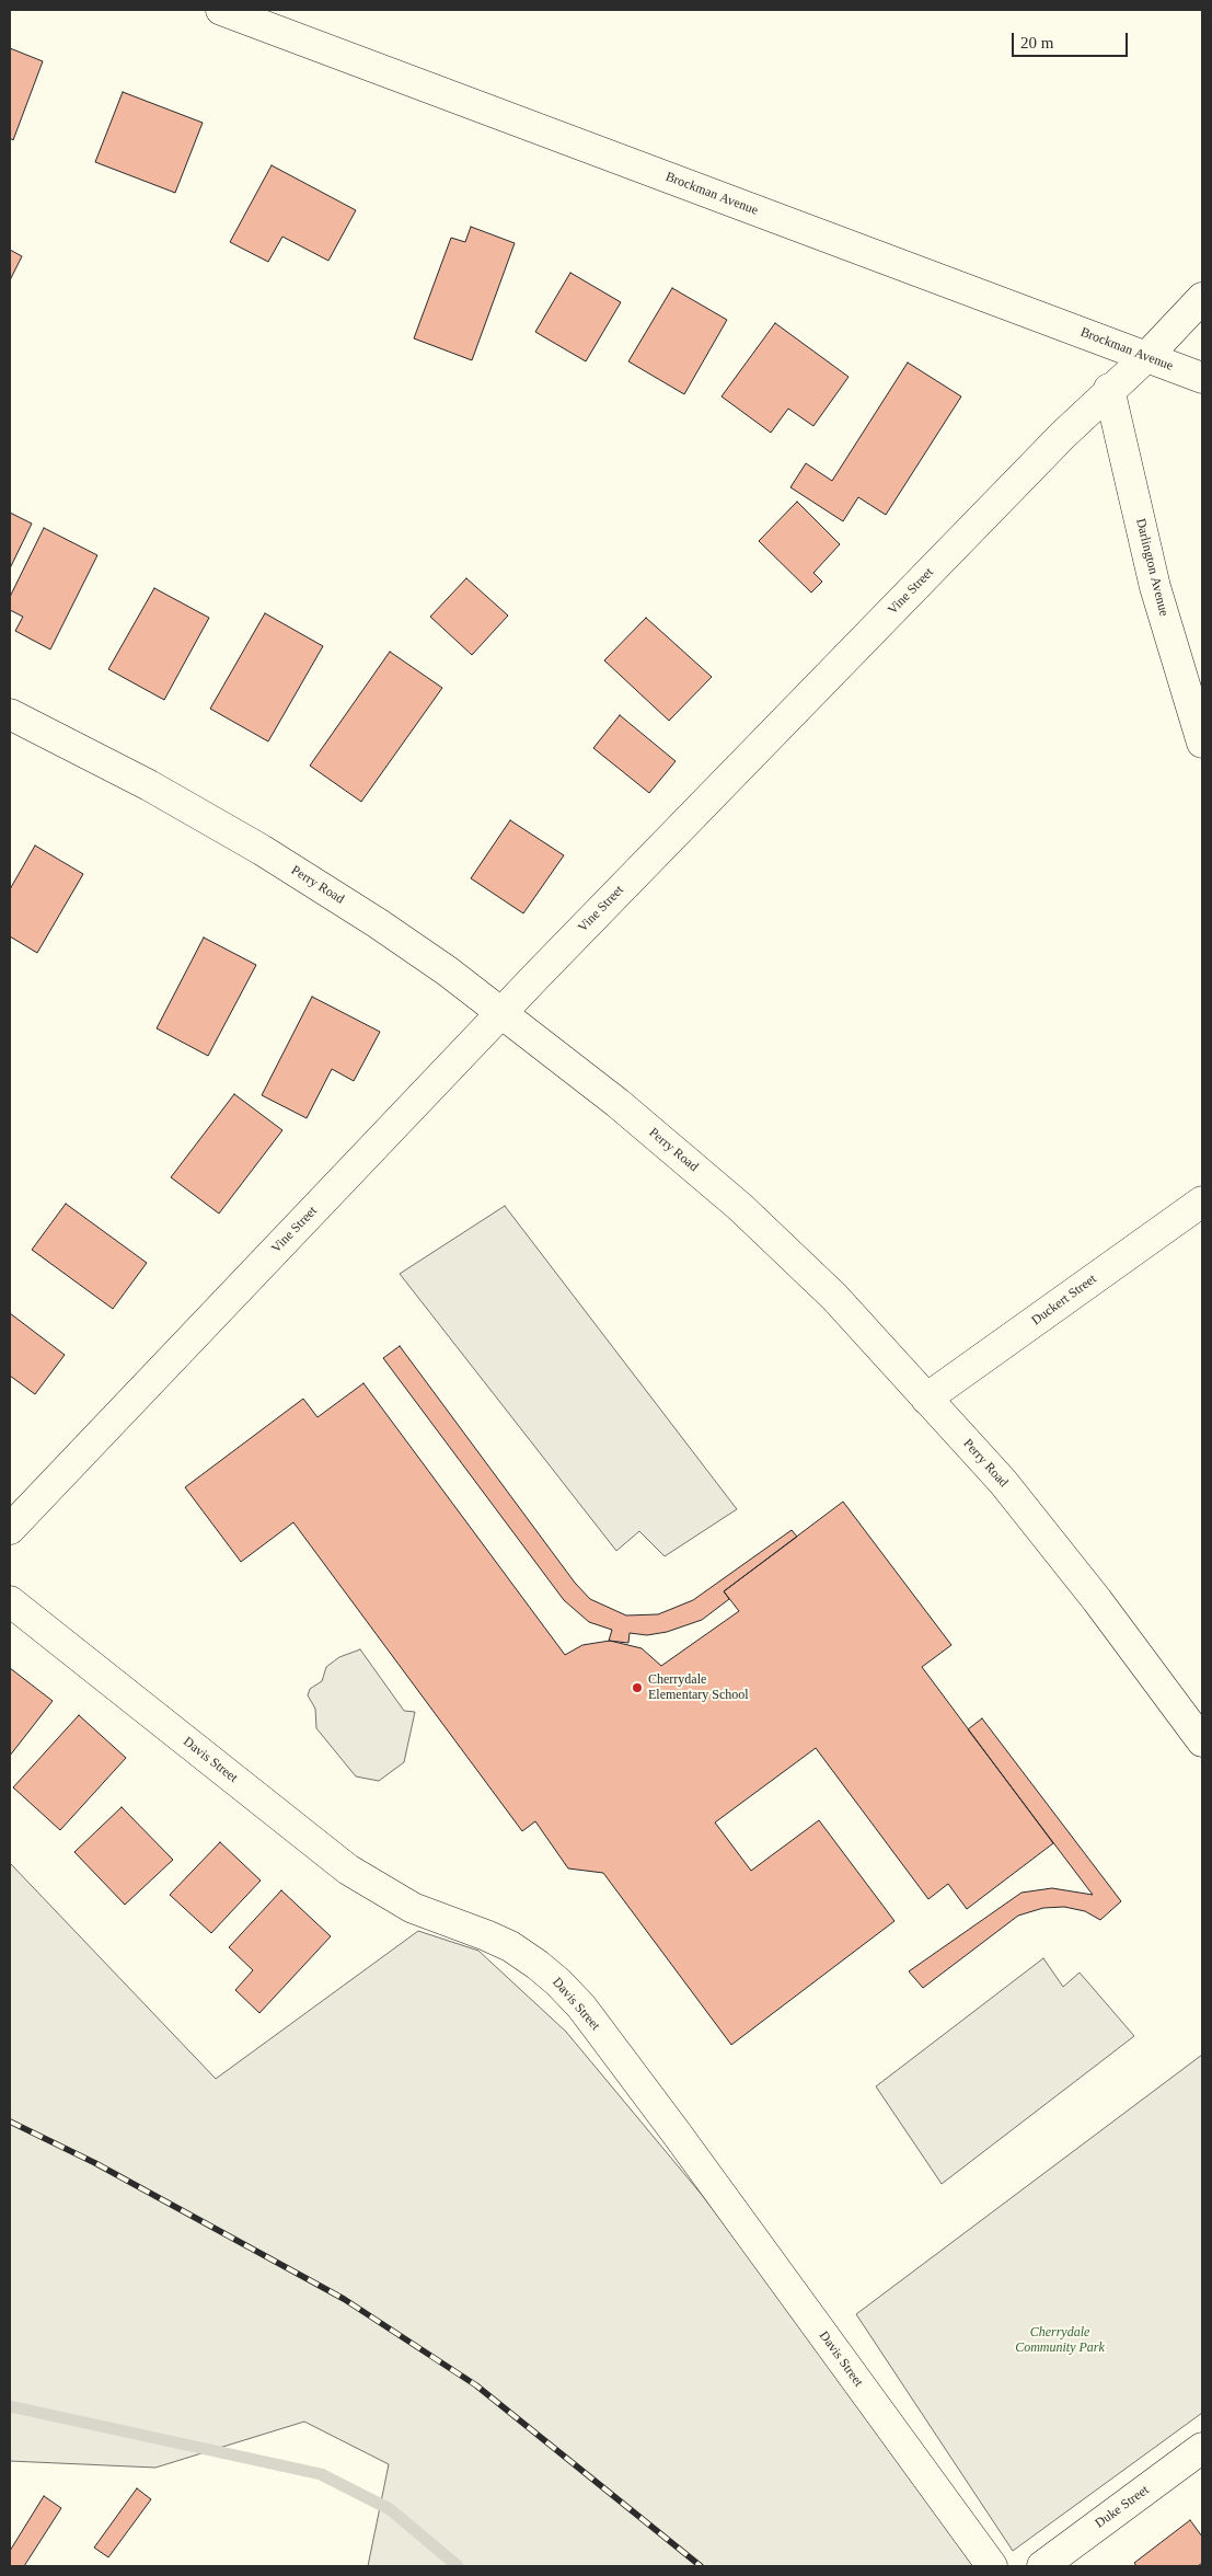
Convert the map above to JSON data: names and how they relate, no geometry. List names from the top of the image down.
{
  "streets": {
    "street": [
      "Brockman Avenue",
      "Darlington Avenue",
      "Vine Street",
      "Perry Road",
      "Duckert Street",
      "Davis Street",
      "Duke Street"
    ]
  },
  "crossings": [
    ["Brockman Avenue", "Vine Street"],
    ["Darlington Avenue", "Vine Street"],
    ["Vine Street", "Perry Road"],
    ["Perry Road", "Duckert Street"]
  ],
  "parks": ["Cherrydale Community Park"],
  "places": ["Cherrydale Elementary School"],
  "scale_bar": "20 m"
}
